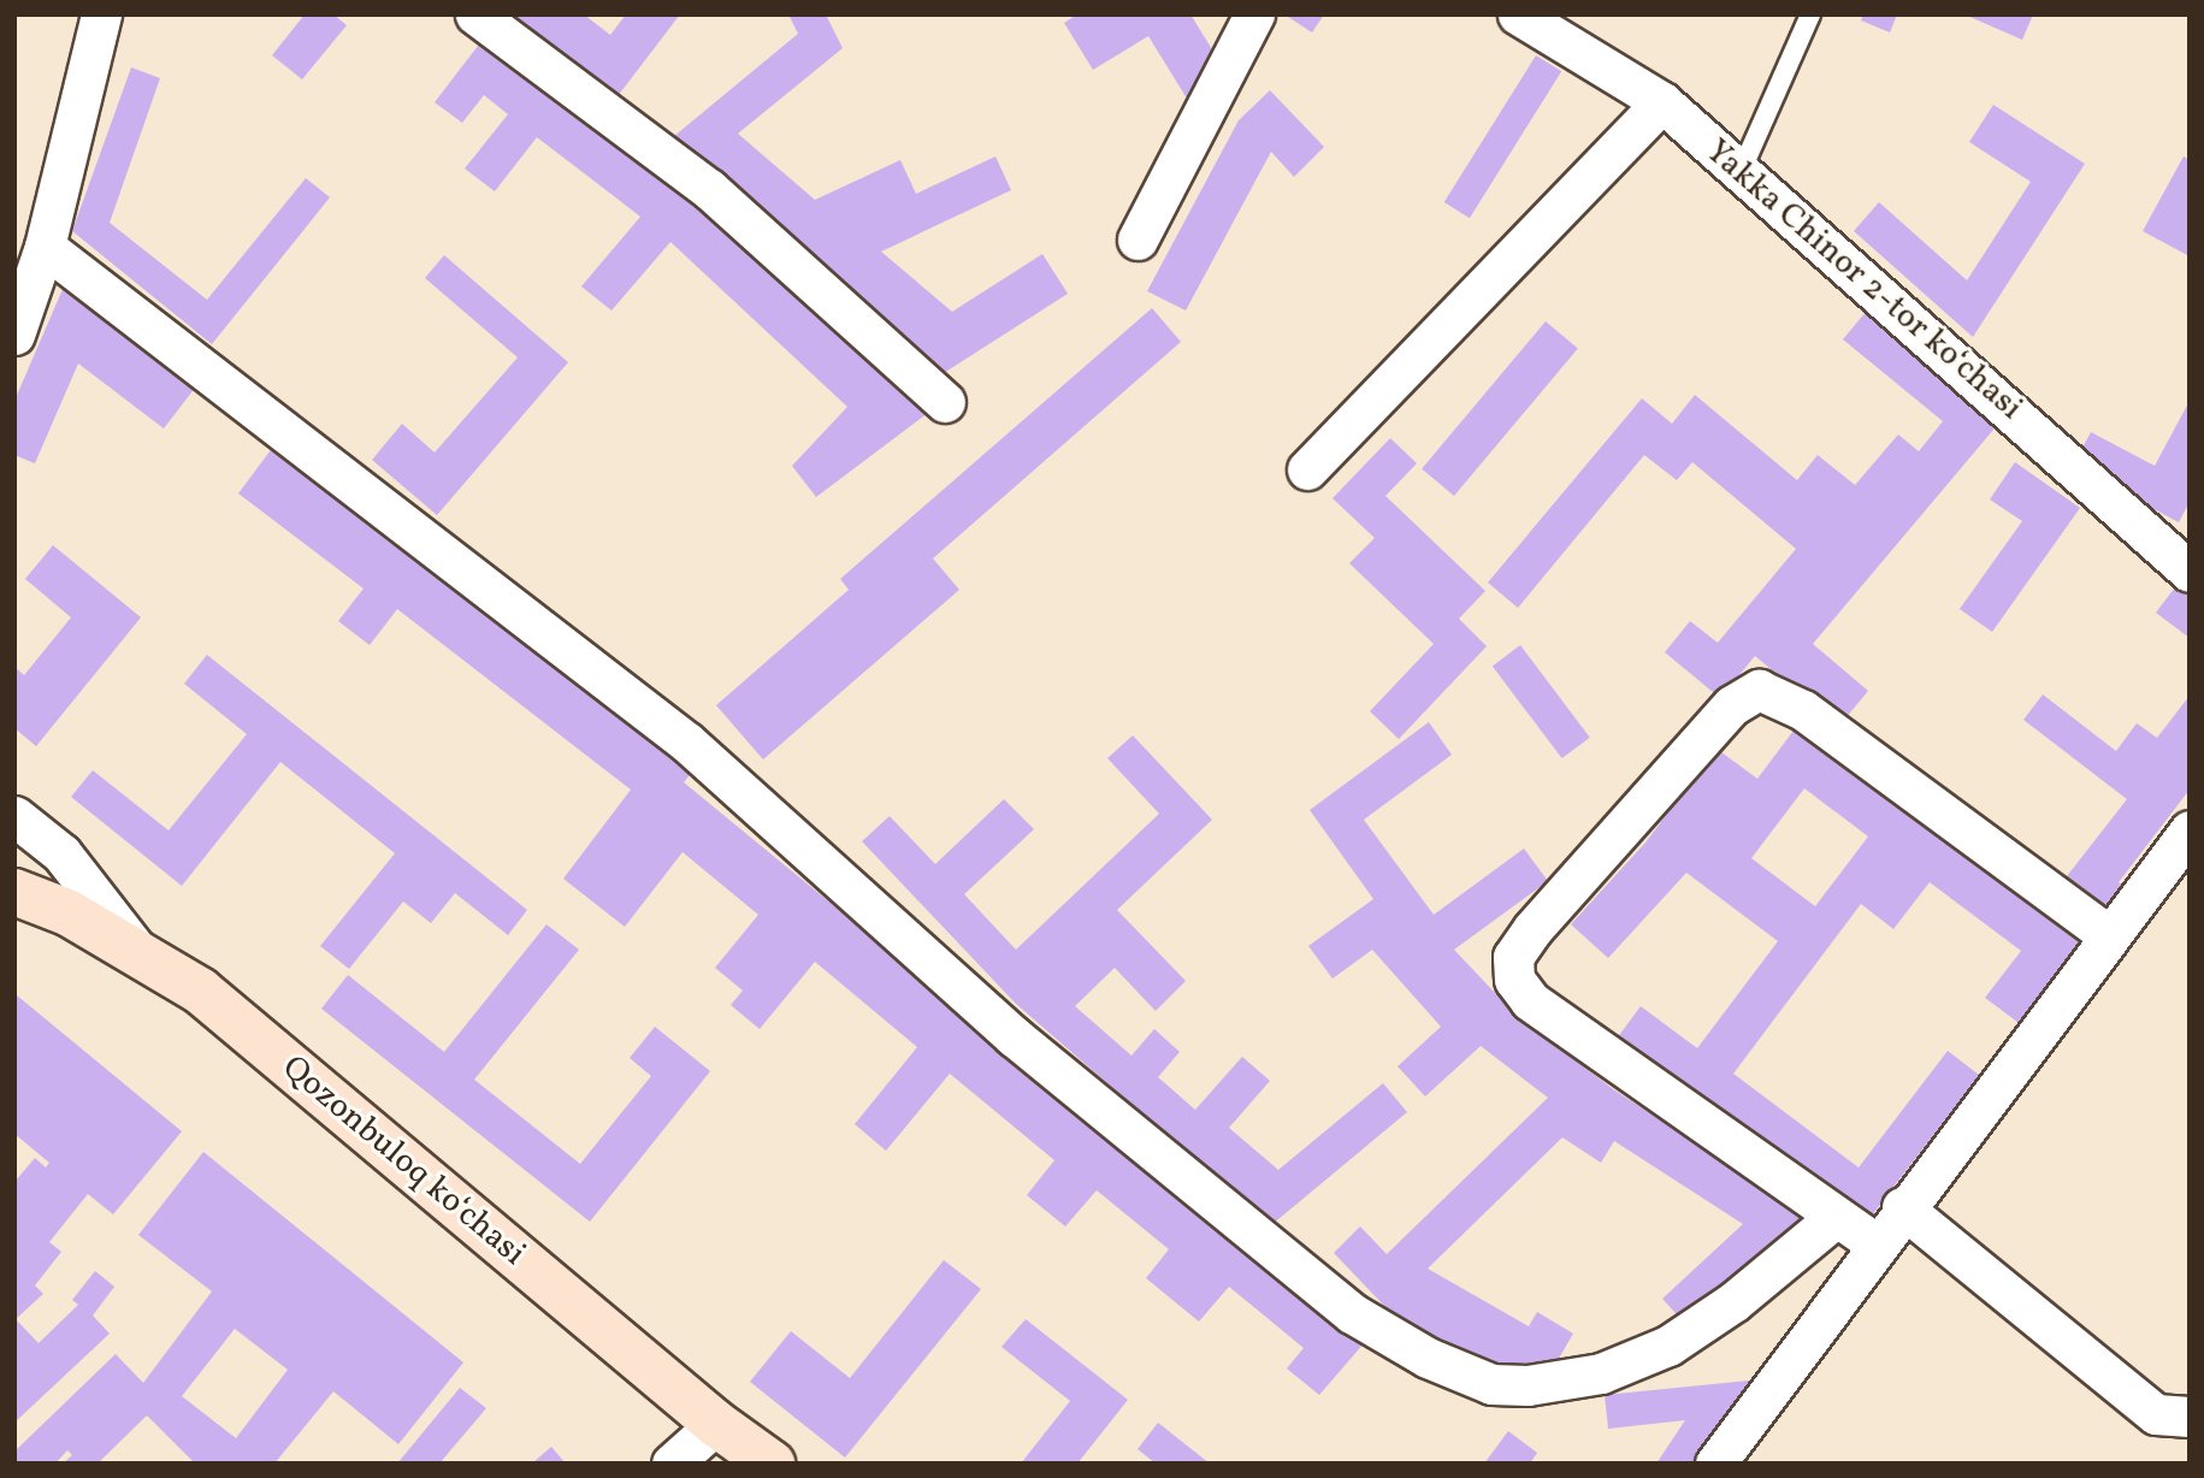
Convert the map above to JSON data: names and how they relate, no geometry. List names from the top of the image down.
{
  "streets": {
    "main road": ["Qozonbuloq koʻchasi"],
    "street": ["Yakka Chinor 2-tor koʻchasi"]
  }
}
